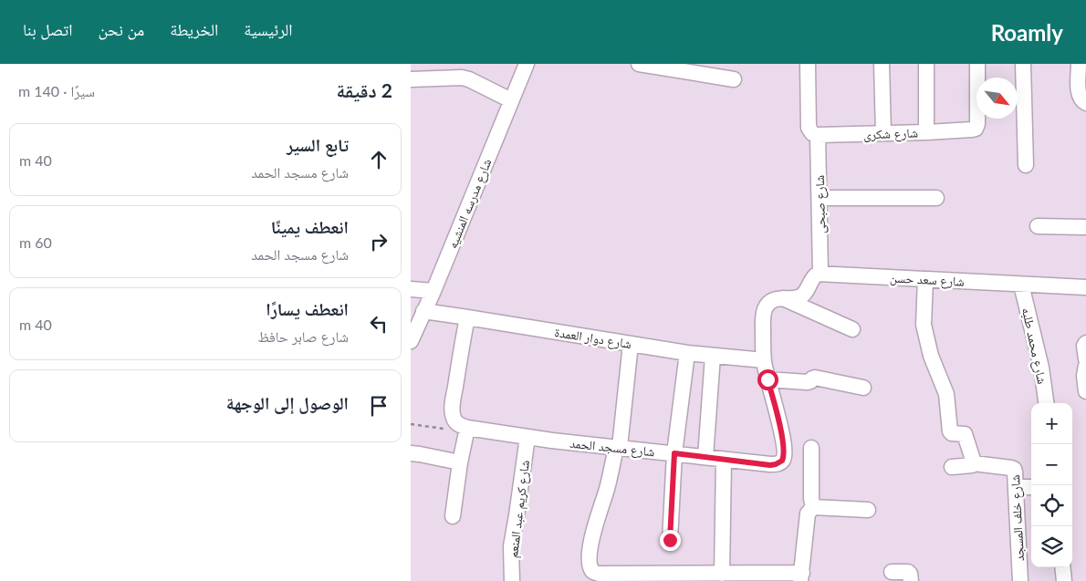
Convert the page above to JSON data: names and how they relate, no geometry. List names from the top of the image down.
{
  "streets": {
    "street": [
      "شارع شكرى",
      "شارع مدرسه المنشيه",
      "شارع صبحى",
      "شارع سعد حسن",
      "شارع دوار العمدة",
      "شارع محمد طلبه",
      "شارع مسجد الحمد",
      "شارع كريم عبد المنعم",
      "شارع خلف المسجد"
    ]
  },
  "crossings": [
    ["شارع شكرى", "شارع صبحى"],
    ["شارع مدرسه المنشيه", "شارع دوار العمدة"],
    ["شارع صبحى", "شارع سعد حسن"],
    ["شارع سعد حسن", "شارع محمد طلبه"],
    ["شارع دوار العمدة", "شارع مسجد الحمد"],
    ["شارع مسجد الحمد", "شارع كريم عبد المنعم"]
  ],
  "north": "bottom right",
  "page": {
    "header": "Roamly",
    "nav": [
      "الرئيسية",
      "الخريطة",
      "من نحن",
      "اتصل بنا"
    ],
    "heading": ["2 دقيقة", "سيرًا · 140 m"],
    "list": [
      ["تابع السير", "شارع مسجد الحمد", "40 m"],
      ["انعطف يمينًا", "شارع مسجد الحمد", "60 m"],
      ["انعطف يسارًا", "شارع صابر حافظ", "40 m"],
      "الوصول إلى الوجهة"
    ],
    "map_buttons": ["+", "−"]
  }
}
